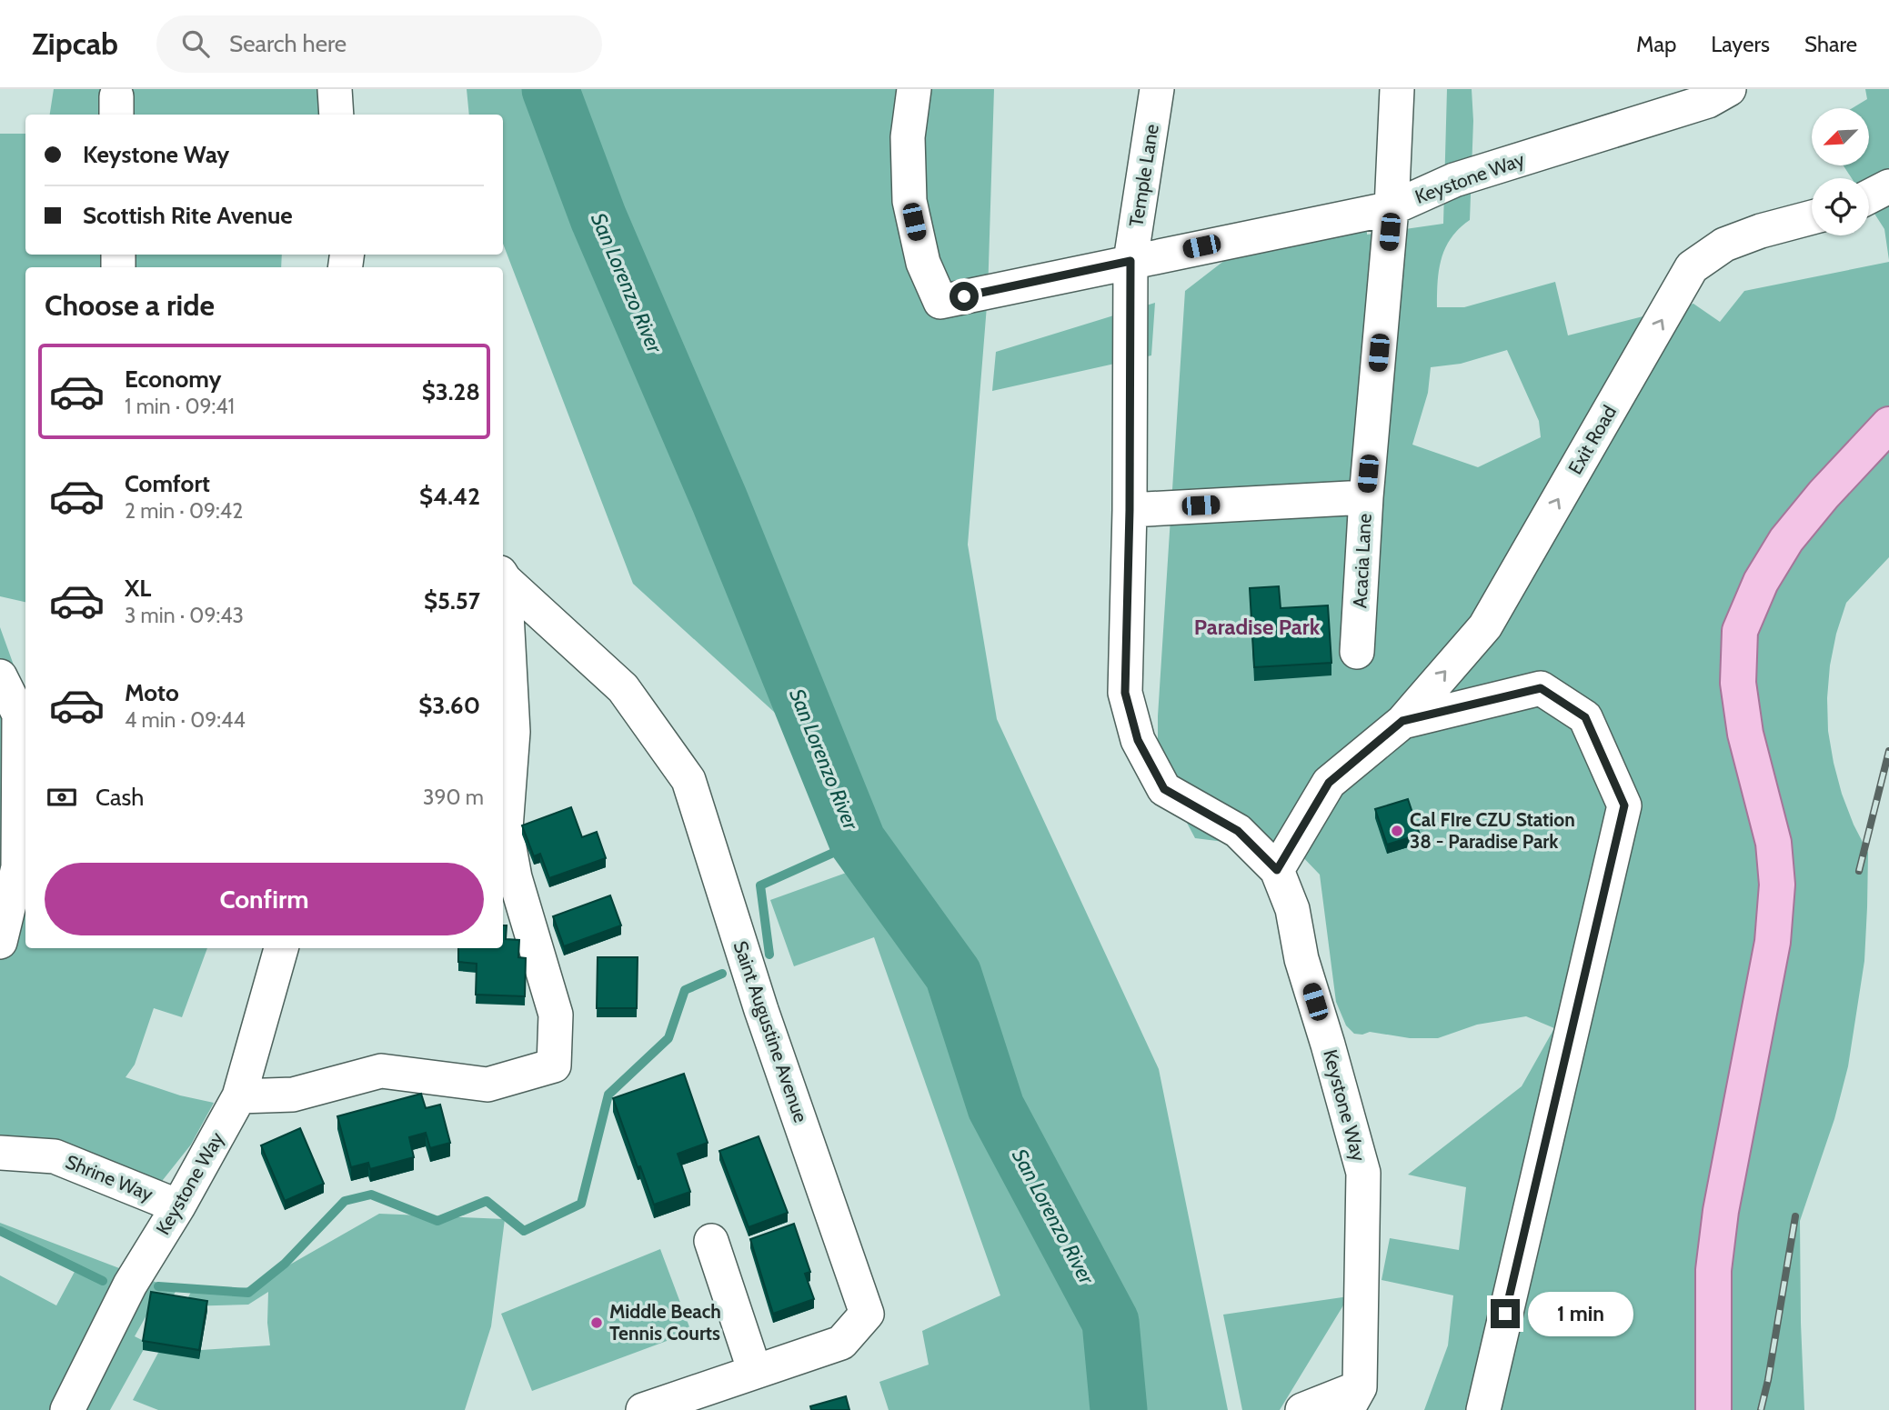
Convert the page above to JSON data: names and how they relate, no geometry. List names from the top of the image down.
{
  "streets": {
    "street": [
      "Temple Lane",
      "Keystone Way",
      "Exit Road",
      "Acacia Lane",
      "Saint Augustine Avenue",
      "Shrine Way"
    ]
  },
  "crossings": [
    ["Temple Lane", "Keystone Way"],
    ["Keystone Way", "Exit Road"],
    ["Keystone Way", "Acacia Lane"],
    ["Keystone Way", "Shrine Way"]
  ],
  "one_way": ["Exit Road"],
  "districts": ["Paradise Park"],
  "water": ["San Lorenzo River"],
  "places": ["Cal FIre CZU Station 38 - Paradise Park", "Middle Beach Tennis Courts"],
  "north": "bottom left",
  "page": {
    "header": "Zipcab",
    "search": "Search here",
    "nav": ["Map", "Layers", "Share"],
    "banner": ["Keystone Way", "Scottish Rite Avenue"],
    "heading": "Choose a ride",
    "list": [
      {
        "name": "Economy",
        "note": "1 min · 09:41",
        "value": "$3.28"
      },
      {
        "name": "Comfort",
        "note": "2 min · 09:42",
        "value": "$4.42"
      },
      {
        "name": "XL",
        "note": "3 min · 09:43",
        "value": "$5.57"
      },
      {
        "name": "Moto",
        "note": "4 min · 09:44",
        "value": "$3.60"
      }
    ],
    "pay": ["Cash", "390 m"],
    "buttons": "Confirm",
    "bubble": "1 min"
  }
}
